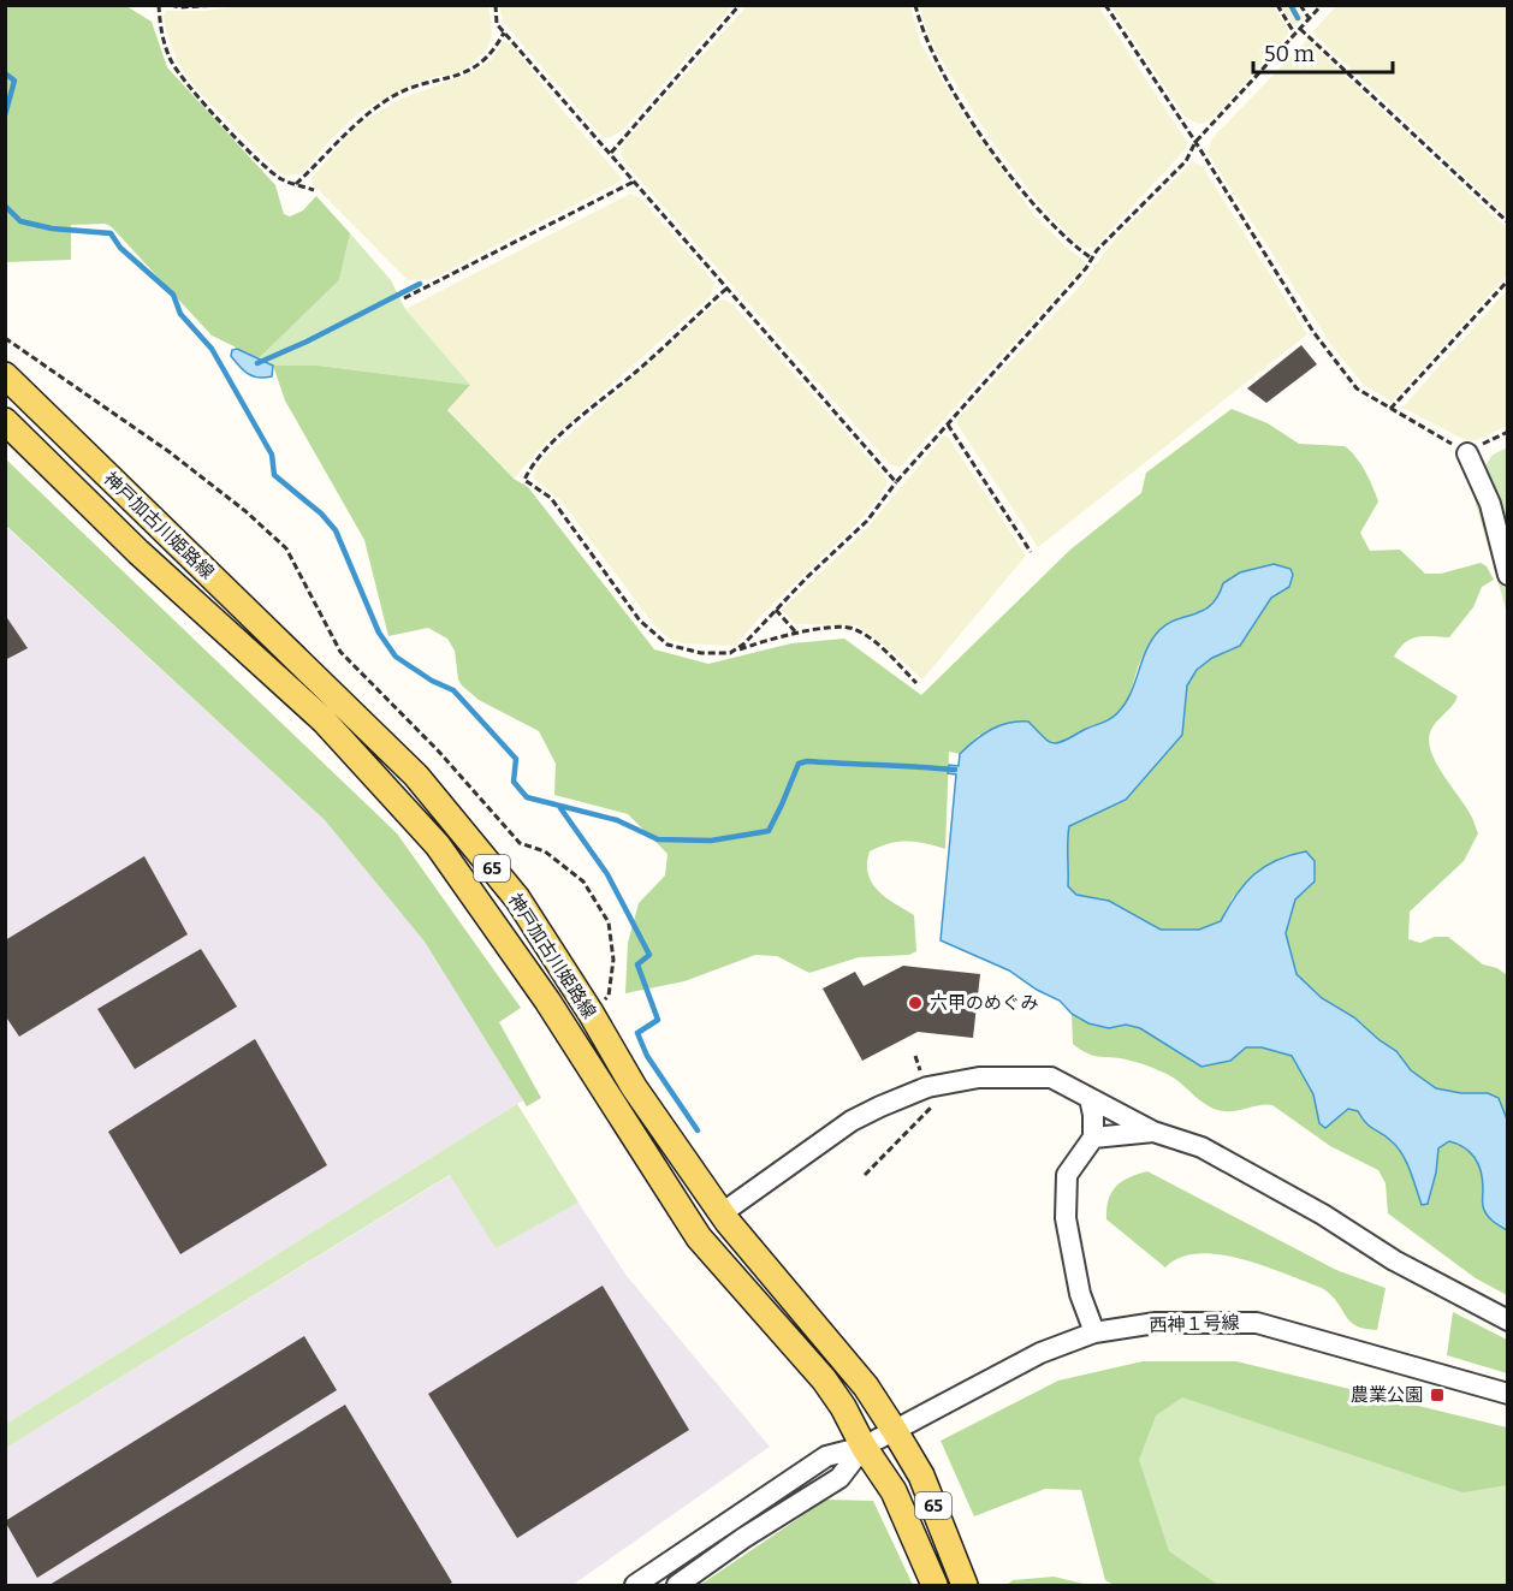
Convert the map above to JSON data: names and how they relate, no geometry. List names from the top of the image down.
{
  "streets": {
    "main road": ["神戸加古川姫路線", "65"],
    "street": ["西神１号線"]
  },
  "crossings": [
    ["神戸加古川姫路線", "西神１号線"]
  ],
  "places": {
    "other": ["六甲のめぐみ"],
    "transit": ["農業公園"]
  },
  "scale_bar": "50 m"
}
